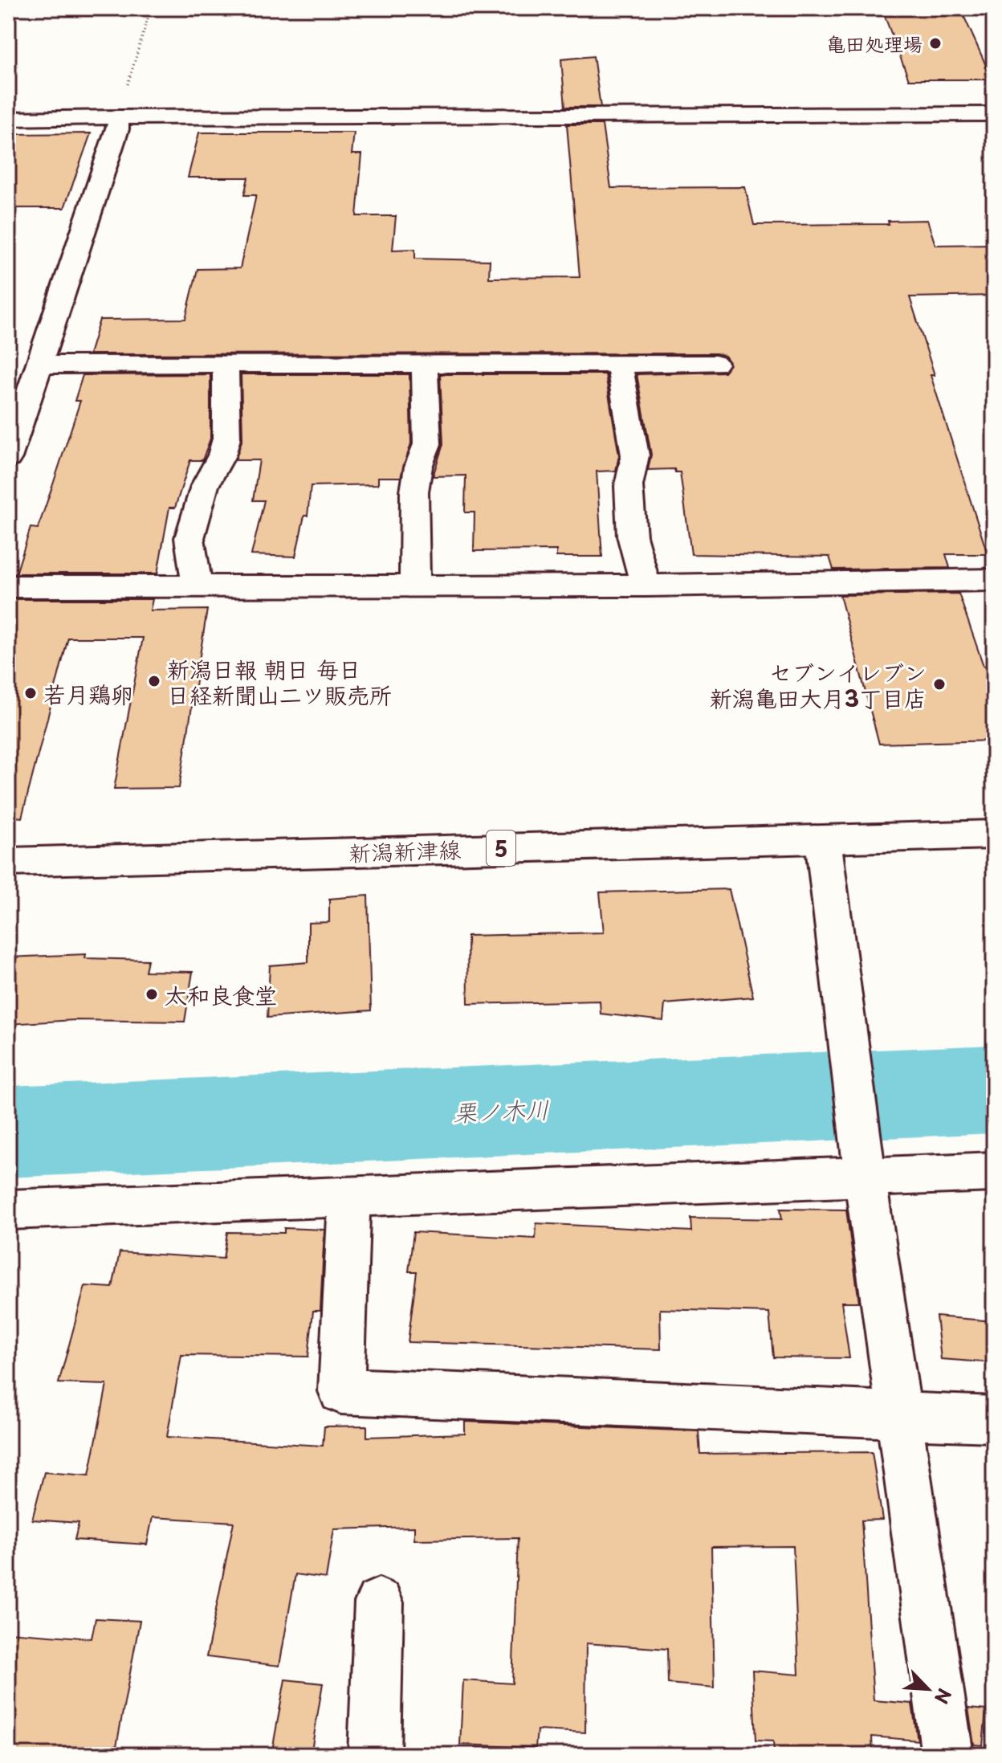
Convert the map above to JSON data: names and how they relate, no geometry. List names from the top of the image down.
{
  "streets": {
    "street": ["5", "新潟新津線"]
  },
  "water": ["栗ノ木川"],
  "places": [
    "亀田処理場",
    "新潟日報 朝日 毎日 日経新聞山二ツ販売所",
    "セブンイレブン 新潟亀田大月3丁目店",
    "若月鶏卵",
    "太和良食堂"
  ],
  "north": "bottom right"
}
